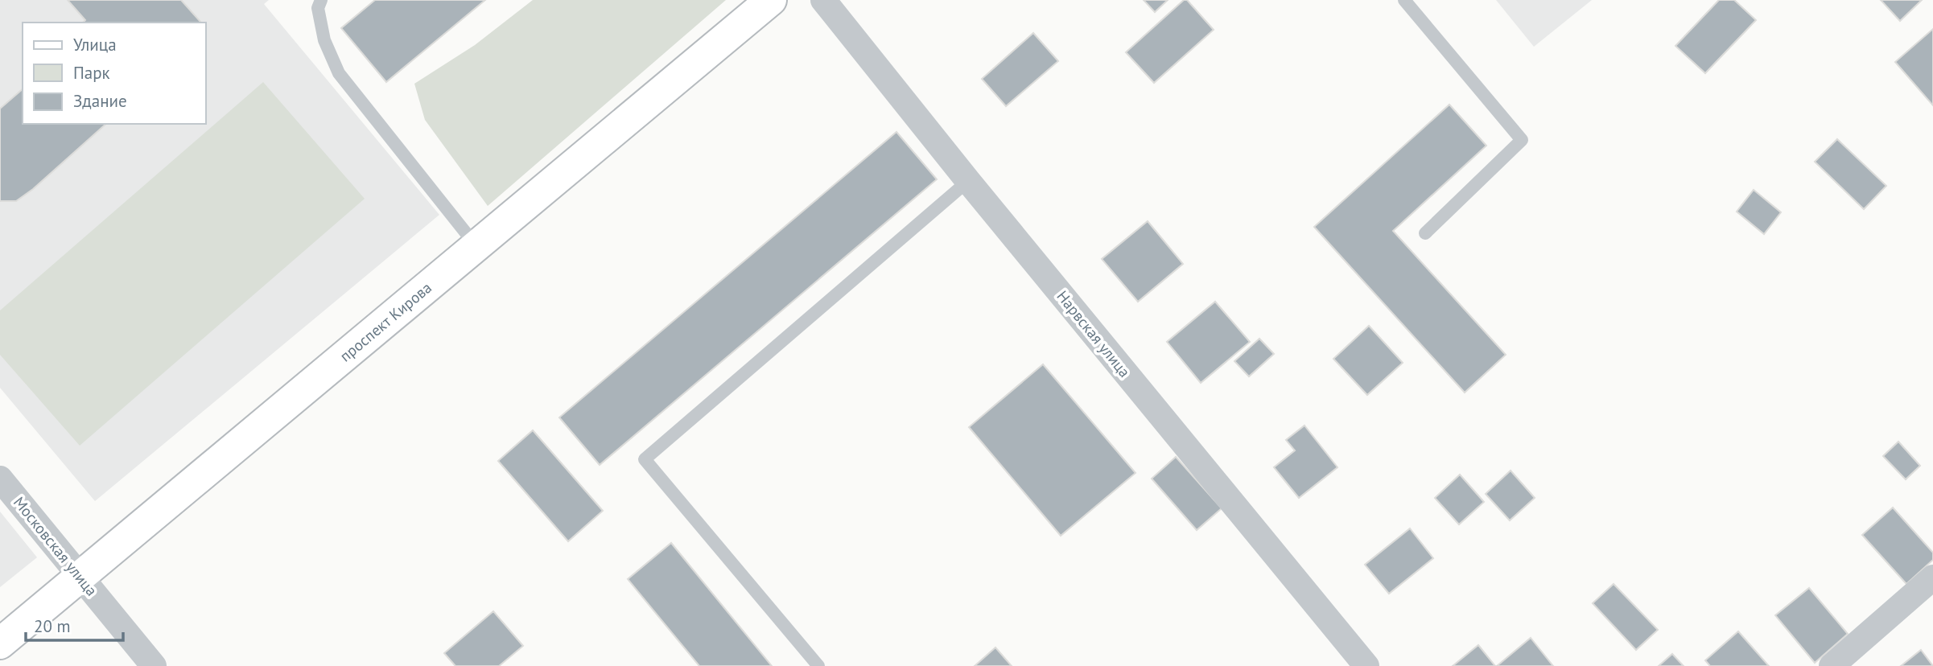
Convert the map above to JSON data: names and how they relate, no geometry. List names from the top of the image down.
{
  "streets": {
    "main road": ["проспект Кирова"],
    "street": ["Нарвская улица", "Московская улица"]
  },
  "crossings": [
    ["проспект Кирова", "Московская улица"]
  ],
  "legend": ["Улица", "Парк", "Здание"],
  "scale_bar": "20 m"
}
